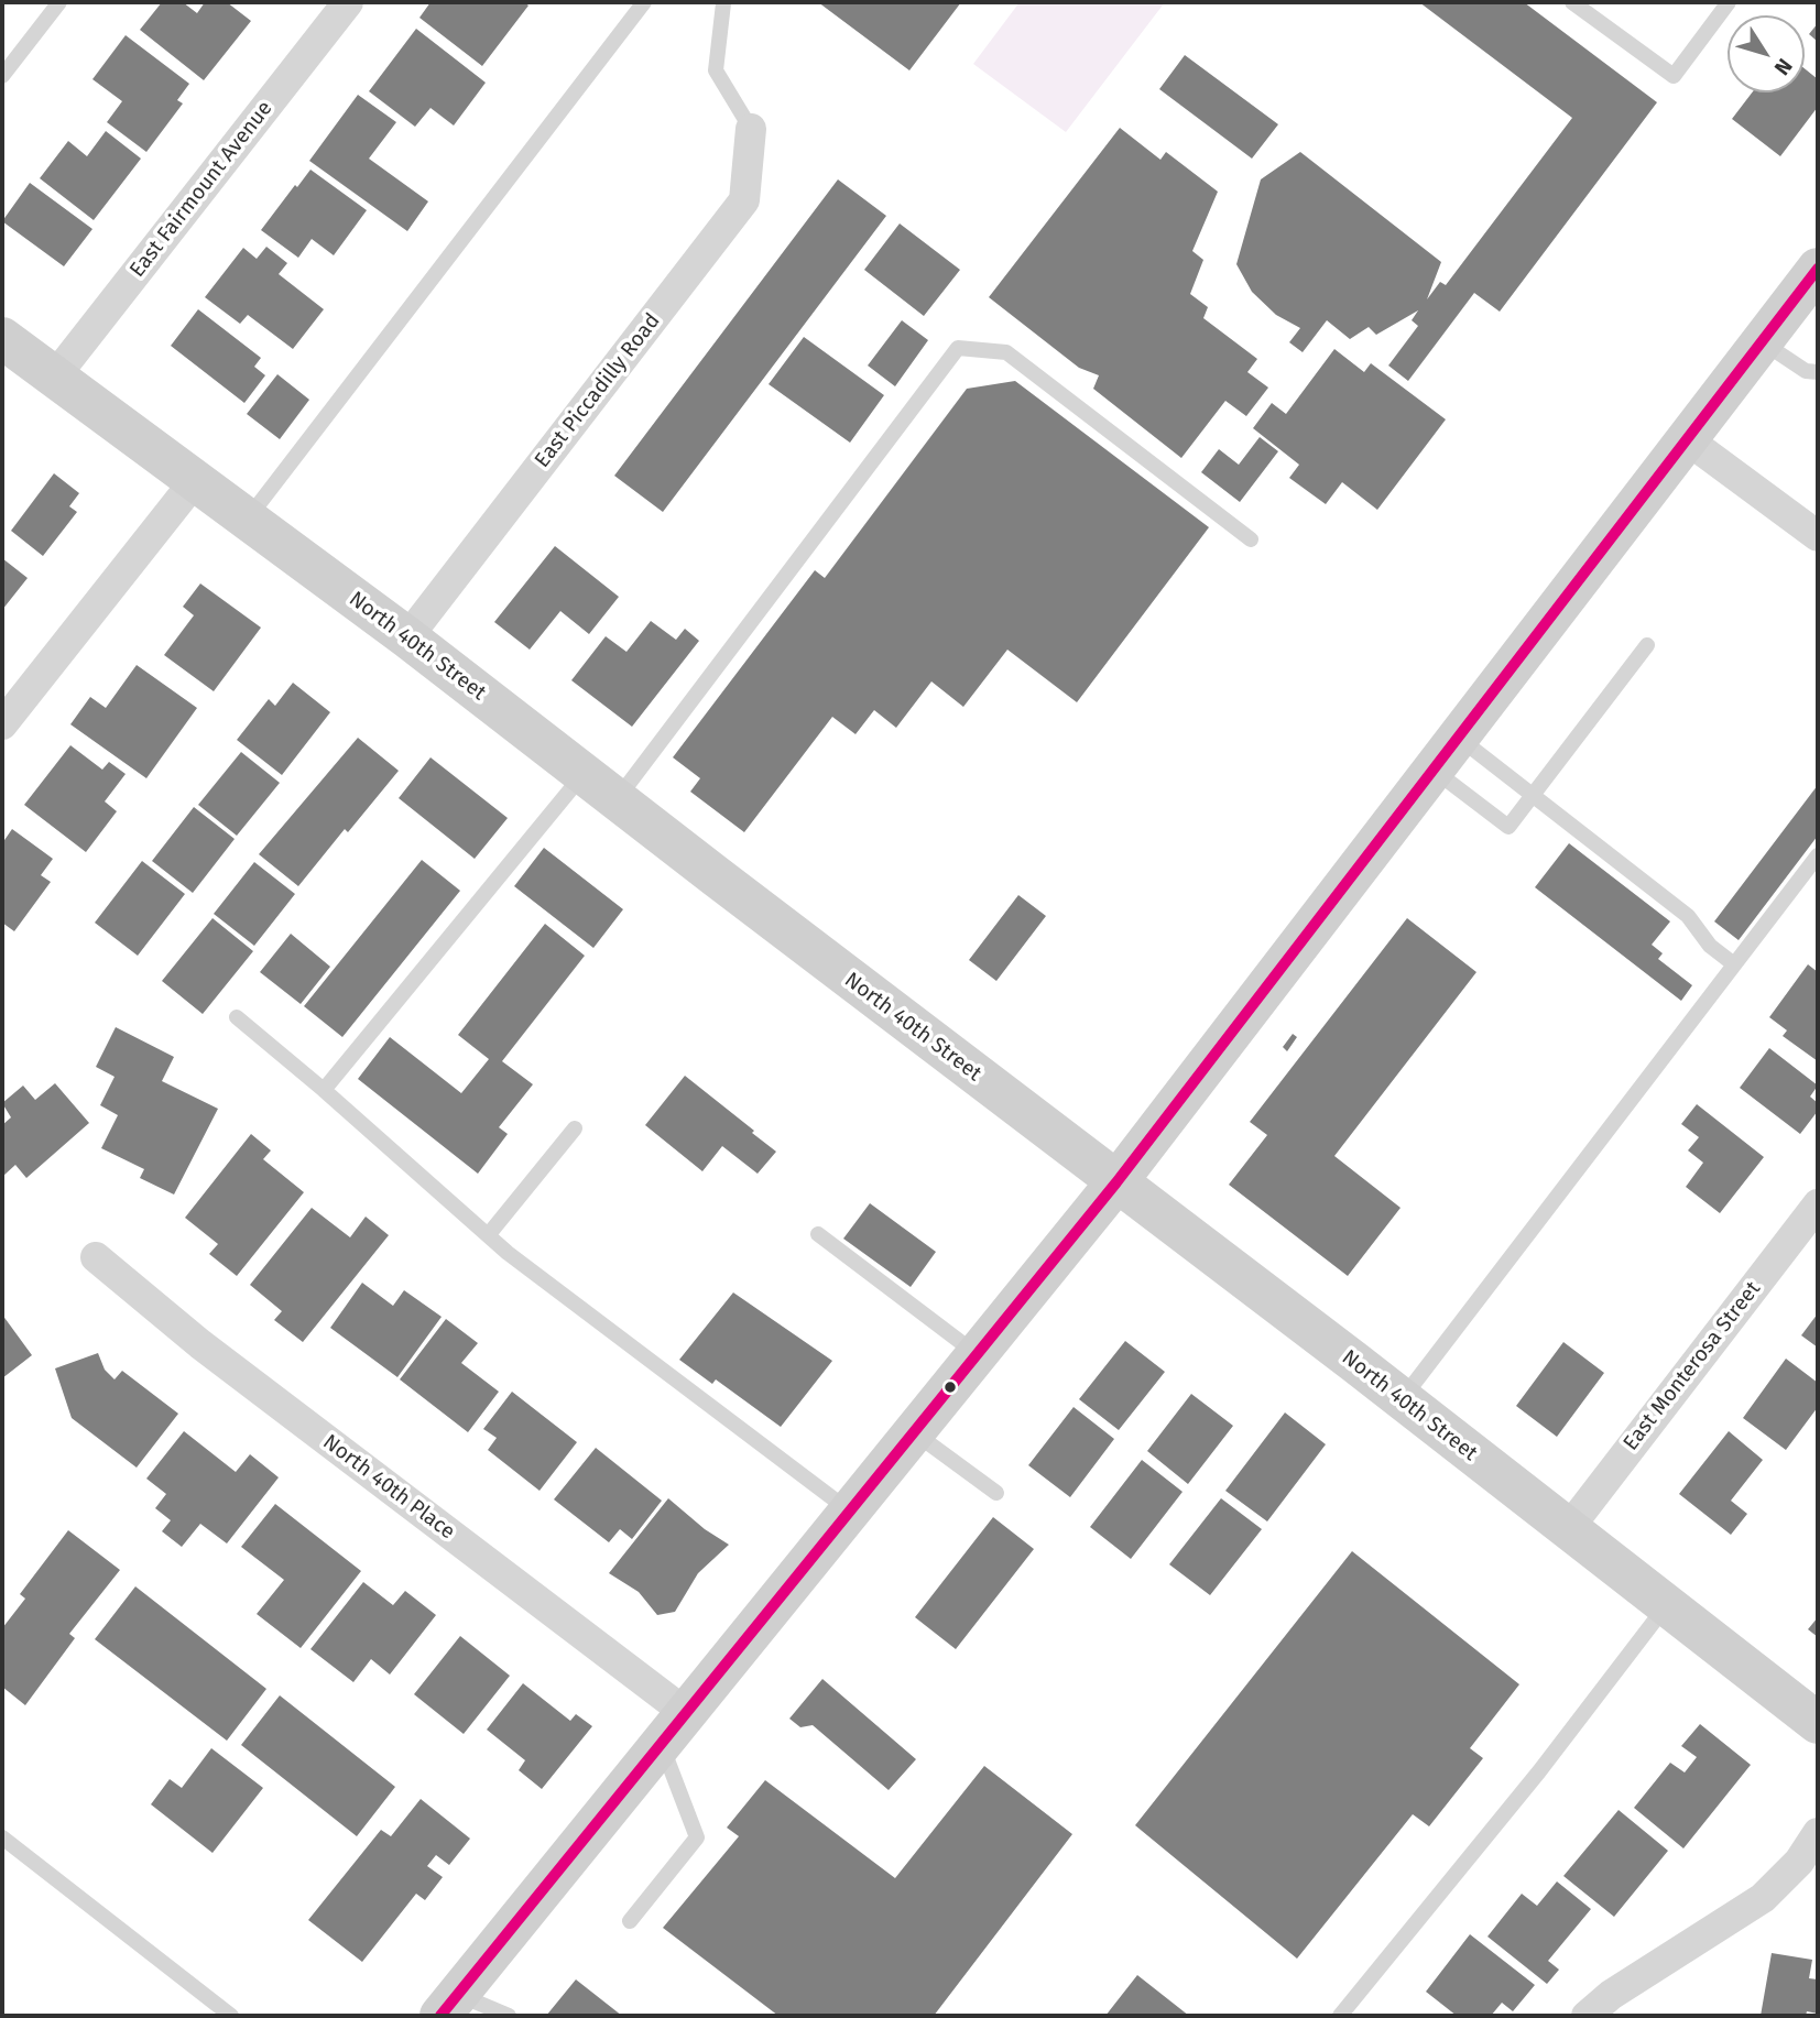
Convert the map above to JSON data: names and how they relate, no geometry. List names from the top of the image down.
{
  "streets": {
    "main road": ["North 40th Street"],
    "street": [
      "East Fairmount Avenue",
      "East Piccadilly Road",
      "East Monterosa Street",
      "North 40th Place"
    ]
  },
  "crossings": [
    ["East Fairmount Avenue", "North 40th Street"],
    ["East Piccadilly Road", "North 40th Street"],
    ["North 40th Street", "East Monterosa Street"]
  ],
  "north": "bottom right"
}
